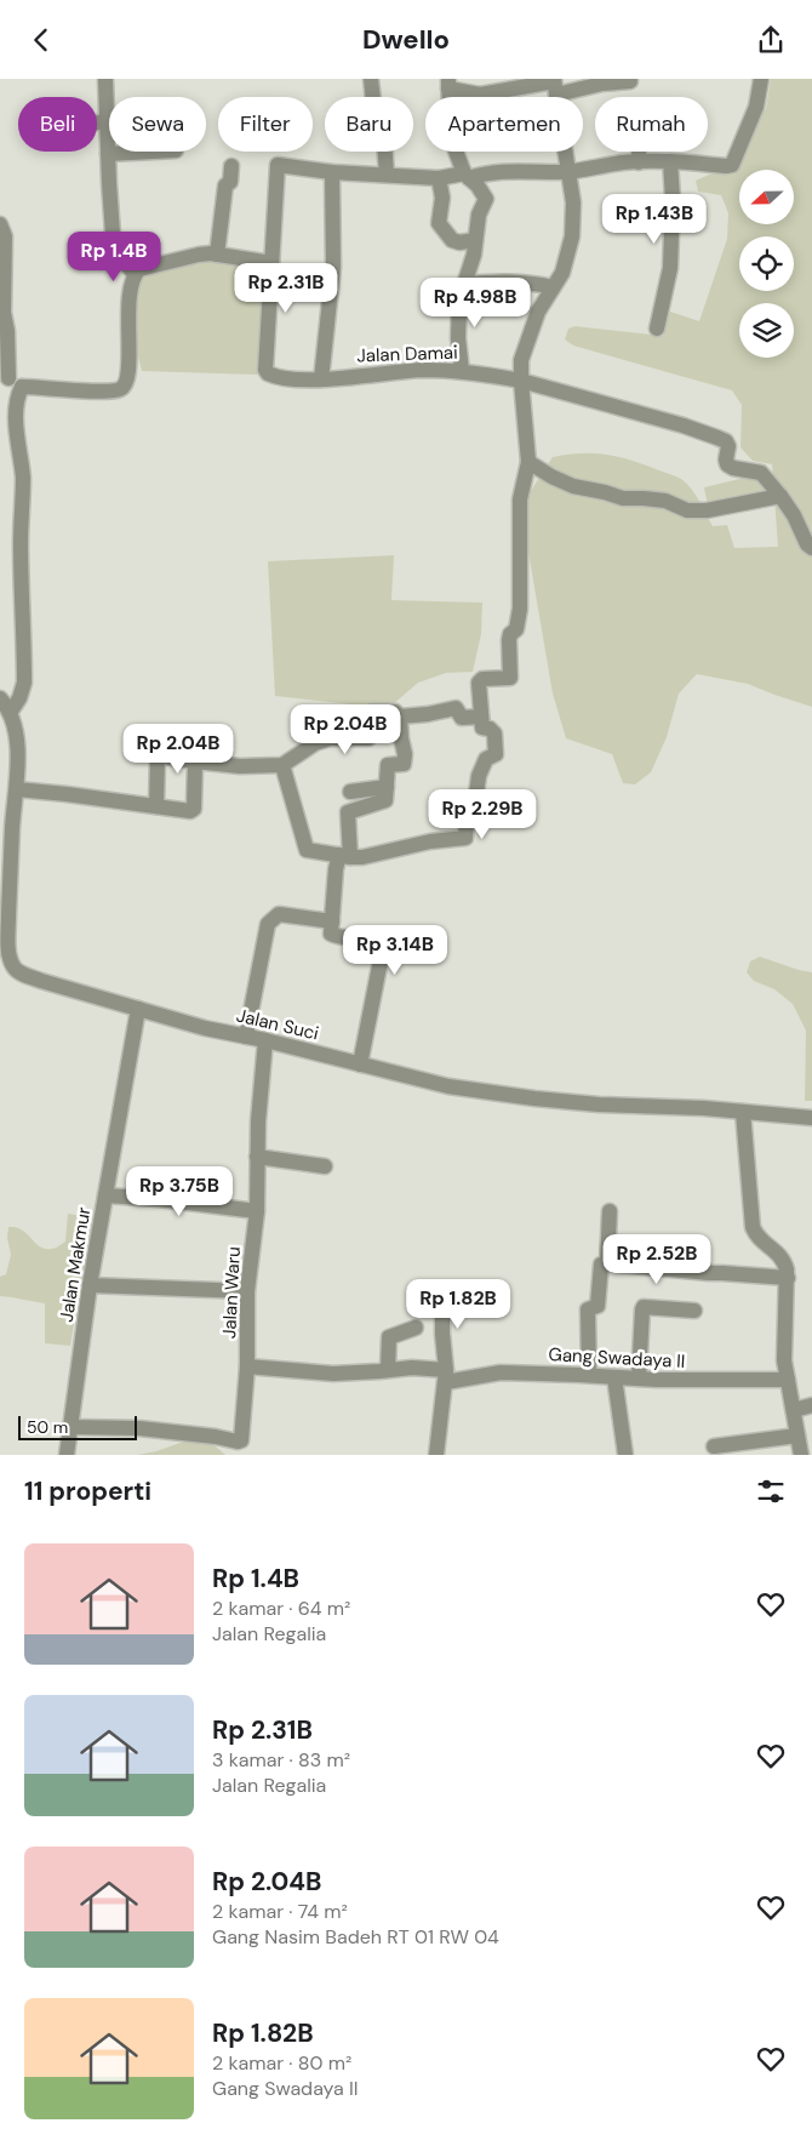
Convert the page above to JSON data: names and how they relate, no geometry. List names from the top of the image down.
{
  "streets": {
    "street": [
      "Jalan Damai",
      "Jalan Suci",
      "Jalan Makmur",
      "Jalan Waru",
      "Gang Swadaya II"
    ]
  },
  "crossings": [
    ["Jalan Suci", "Jalan Makmur"],
    ["Jalan Suci", "Jalan Waru"],
    ["Jalan Makmur", "Jalan Waru"],
    ["Jalan Waru", "Gang Swadaya II"]
  ],
  "scale_bar": "50 m",
  "north": "left",
  "page": {
    "header": "Dwello",
    "chip": [
      "Beli",
      "Sewa",
      "Filter",
      "Baru",
      "Apartemen",
      "Rumah"
    ],
    "price": [
      "Rp 1.43B",
      "Rp 1.4B",
      "Rp 2.31B",
      "Rp 4.98B",
      "Rp 2.04B",
      "Rp 2.04B",
      "Rp 2.29B",
      "Rp 3.14B",
      "Rp 3.75B",
      "Rp 2.52B",
      "Rp 1.82B"
    ],
    "scale": "50 m",
    "heading": "11 properti",
    "list": [
      {
        "name": "Rp 1.4B",
        "note": "2 kamar · 64 m² · Jalan Regalia"
      },
      {
        "name": "Rp 2.31B",
        "note": "3 kamar · 83 m² · Jalan Regalia"
      },
      {
        "name": "Rp 2.04B",
        "note": "2 kamar · 74 m² · Gang Nasim Badeh RT 01 RW 04"
      },
      {
        "name": "Rp 1.82B",
        "note": "2 kamar · 80 m² · Gang Swadaya II"
      }
    ]
  }
}
